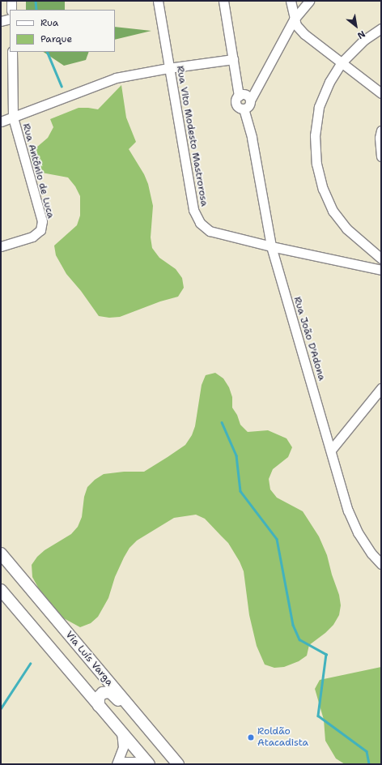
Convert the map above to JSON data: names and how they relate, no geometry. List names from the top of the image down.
{
  "streets": {
    "main road": ["Via Luís Varga"],
    "street": ["Rua Vito Modesto Mastrorosa", "Rua Antônio de Luca", "Rua João D'Adona"]
  },
  "crossings": [
    ["Rua Vito Modesto Mastrorosa", "Rua João D'Adona"]
  ],
  "places": ["Roldão Atacadista"],
  "legend": ["Rua", "Parque"],
  "north": "bottom right"
}
